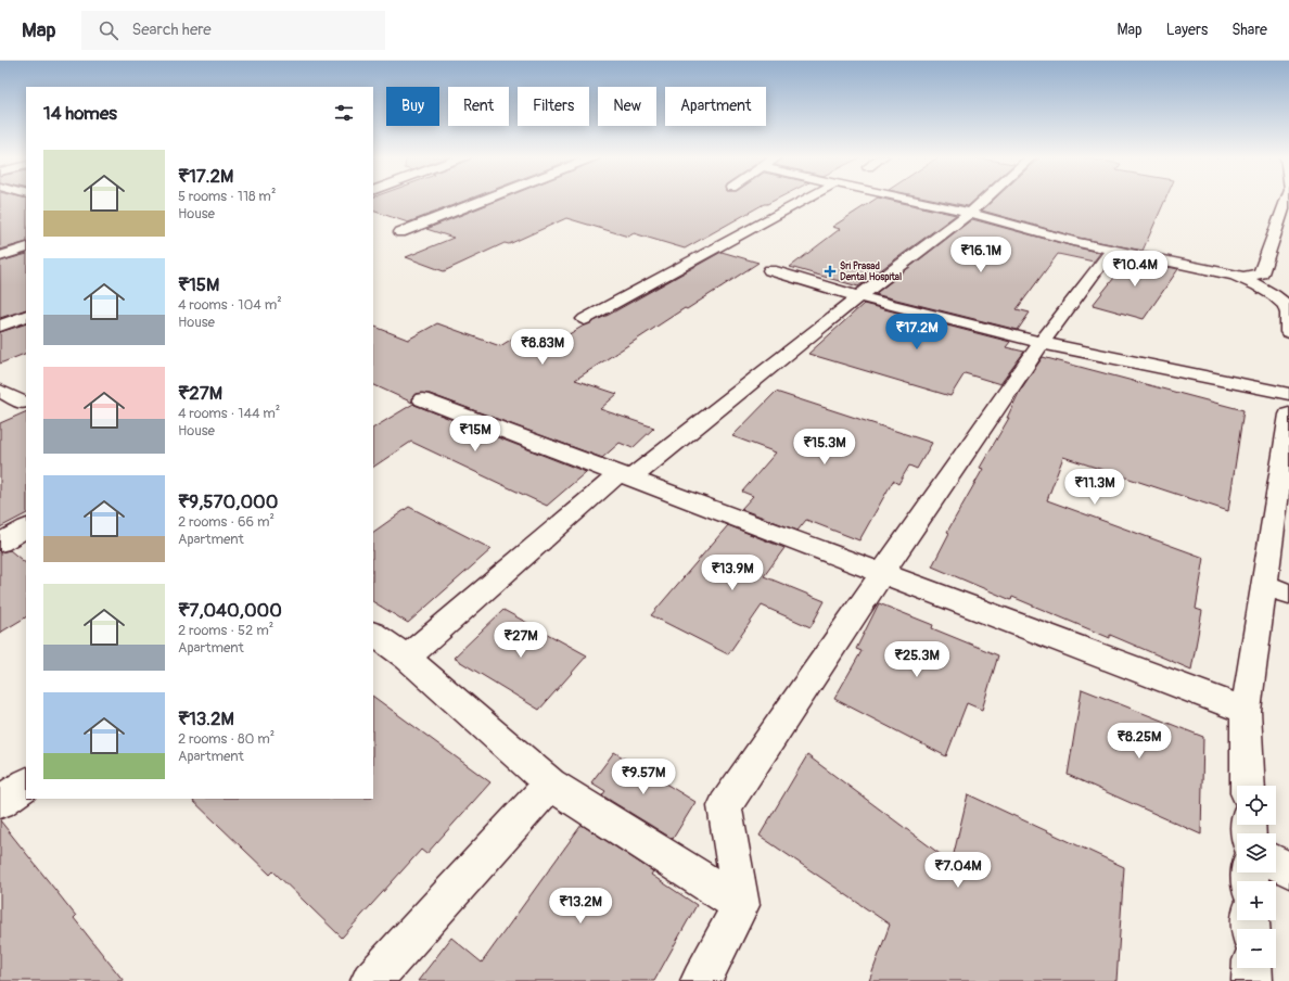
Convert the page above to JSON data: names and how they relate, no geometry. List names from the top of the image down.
{
  "places": {
    "health": ["Sri Prasad Dental Hospital"]
  },
  "page": {
    "header": "Map",
    "search": "Search here",
    "nav": ["Map", "Layers", "Share"],
    "chip": [
      "Buy",
      "Rent",
      "Filters",
      "New",
      "Apartment"
    ],
    "heading": "14 homes",
    "list": [
      {
        "name": "₹17.2M",
        "note": "5 rooms · 118 m² · House"
      },
      {
        "name": "₹15M",
        "note": "4 rooms · 104 m² · House"
      },
      {
        "name": "₹27M",
        "note": "4 rooms · 144 m² · House"
      },
      {
        "name": "₹9,570,000",
        "note": "2 rooms · 66 m² · Apartment"
      },
      {
        "name": "₹7,040,000",
        "note": "2 rooms · 52 m² · Apartment"
      },
      {
        "name": "₹13.2M",
        "note": "2 rooms · 80 m² · Apartment"
      }
    ],
    "price": [
      "₹16.1M",
      "₹10.4M",
      "₹17.2M",
      "₹8.83M",
      "₹15M",
      "₹15.3M",
      "₹11.3M",
      "₹13.9M",
      "₹27M",
      "₹25.3M",
      "₹8.25M",
      "₹9.57M",
      "₹7.04M",
      "₹13.2M"
    ],
    "map_buttons": ["+", "−"]
  }
}
